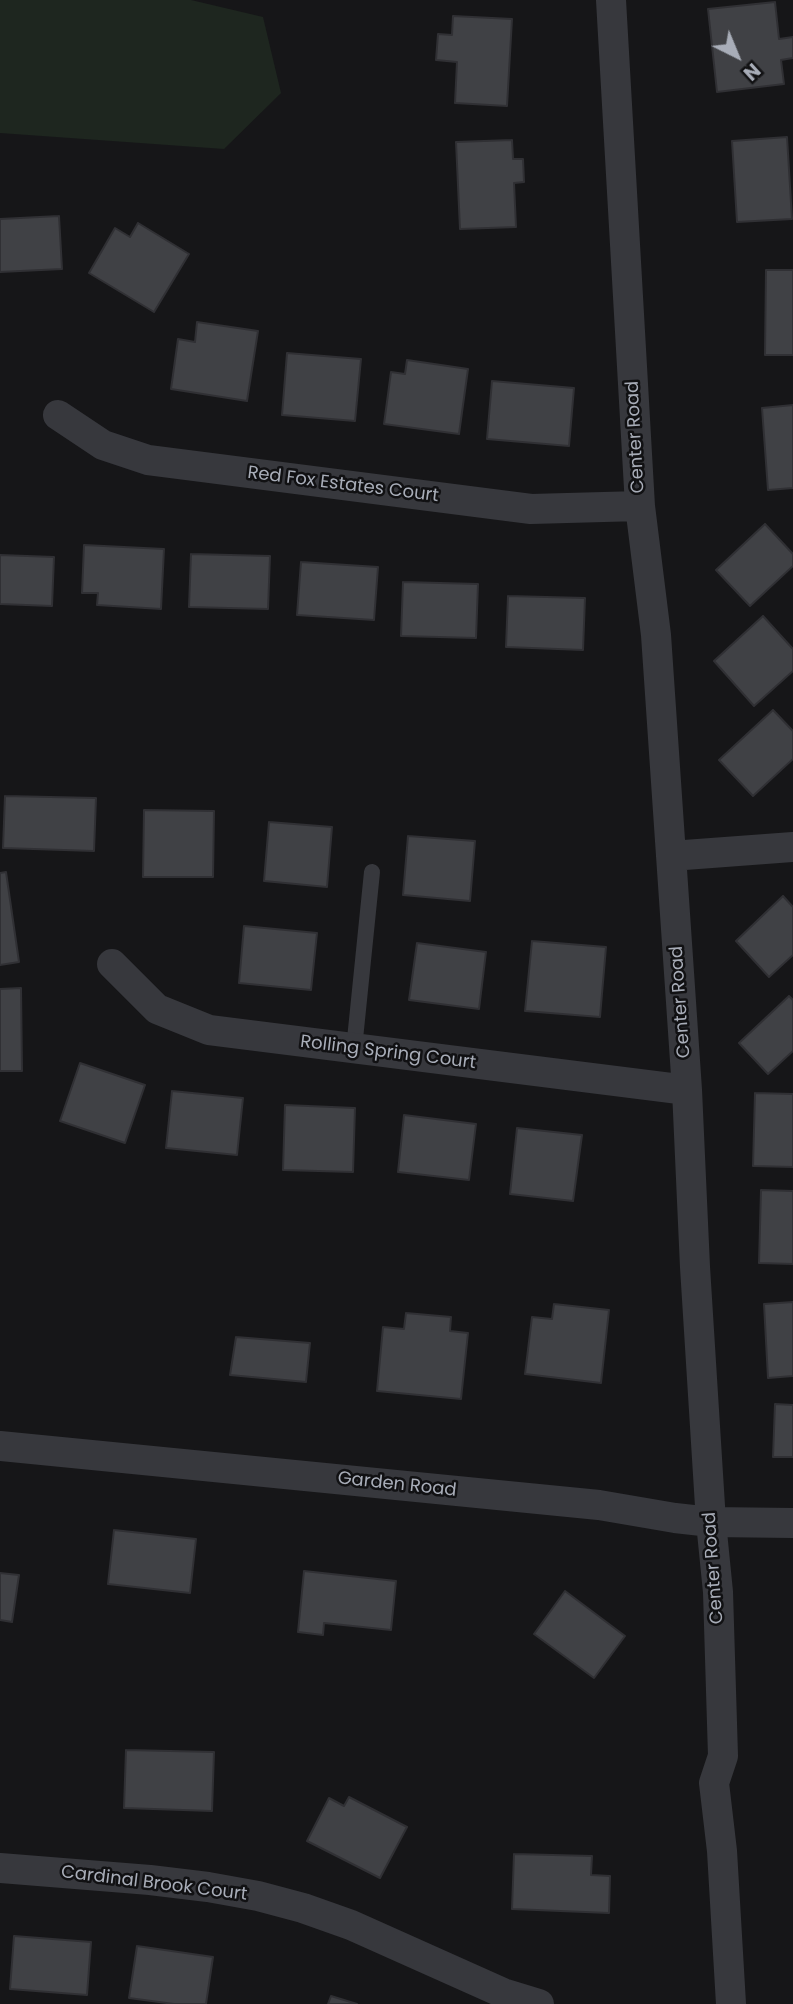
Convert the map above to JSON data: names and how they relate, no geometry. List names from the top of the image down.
{
  "streets": {
    "street": [
      "Center Road",
      "Red Fox Estates Court",
      "Rolling Spring Court",
      "Garden Road",
      "Cardinal Brook Court"
    ]
  },
  "crossings": [
    ["Center Road", "Red Fox Estates Court"],
    ["Center Road", "Rolling Spring Court"],
    ["Center Road", "Garden Road"]
  ],
  "north": "bottom right"
}
